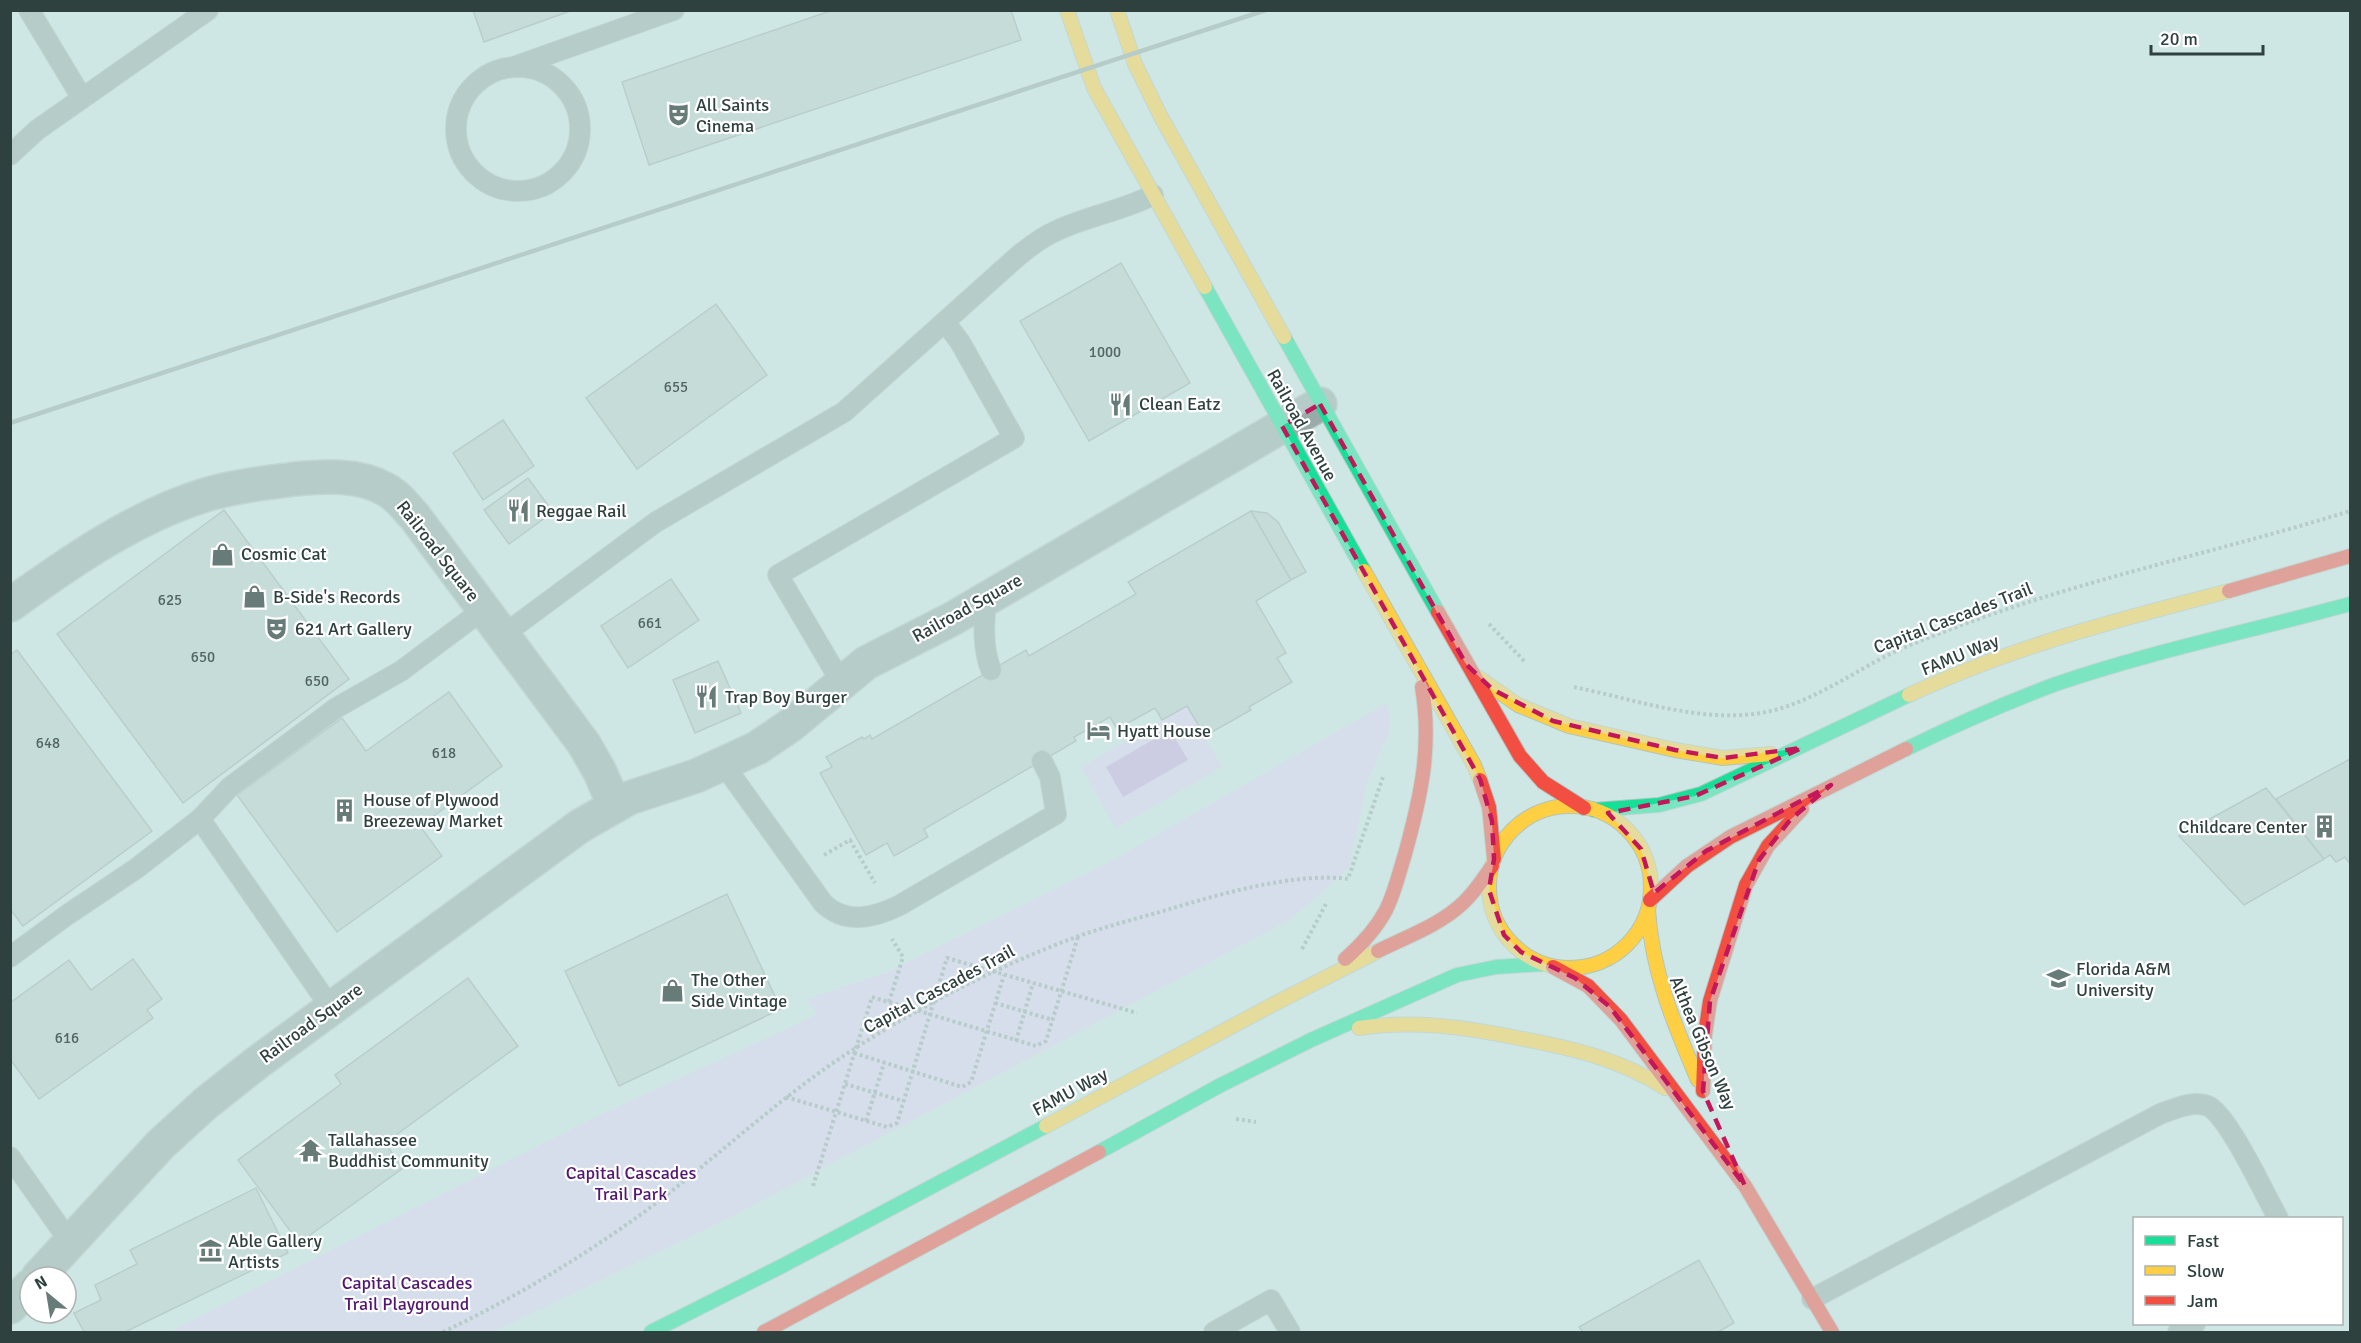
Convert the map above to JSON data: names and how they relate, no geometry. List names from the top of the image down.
{
  "streets": {
    "street": [
      "Railroad Avenue",
      "Railroad Square",
      "FAMU Way",
      "Althea Gibson Way"
    ],
    "path": ["Capital Cascades Trail"]
  },
  "crossings": [
    ["Railroad Avenue", "Railroad Square"],
    ["Railroad Avenue", "FAMU Way"],
    ["Railroad Avenue", "Althea Gibson Way"],
    ["FAMU Way", "Althea Gibson Way"]
  ],
  "parks": ["Capital Cascades Trail Park", "Capital Cascades Trail Playground"],
  "places": {
    "theatre": ["All Saints Cinema", "621 Art Gallery"],
    "restaurant": ["Clean Eatz", "Reggae Rail", "Trap Boy Burger"],
    "shop": ["Cosmic Cat", "B-Side's Records", "The Other Side Vintage"],
    "hotel": ["Hyatt House"],
    "building": ["House of Plywood Breezeway Market", "Childcare Center"],
    "school or university": ["Florida A&M University"],
    "temple": ["Tallahassee Buddhist Community"],
    "museum": ["Able Gallery Artists"]
  },
  "house_numbers": [
    "1000",
    "655",
    "625",
    "661",
    "650",
    "650",
    "648",
    "618",
    "616"
  ],
  "legend": ["Fast", "Slow", "Jam"],
  "scale_bar": "20 m",
  "north": "top left"
}
